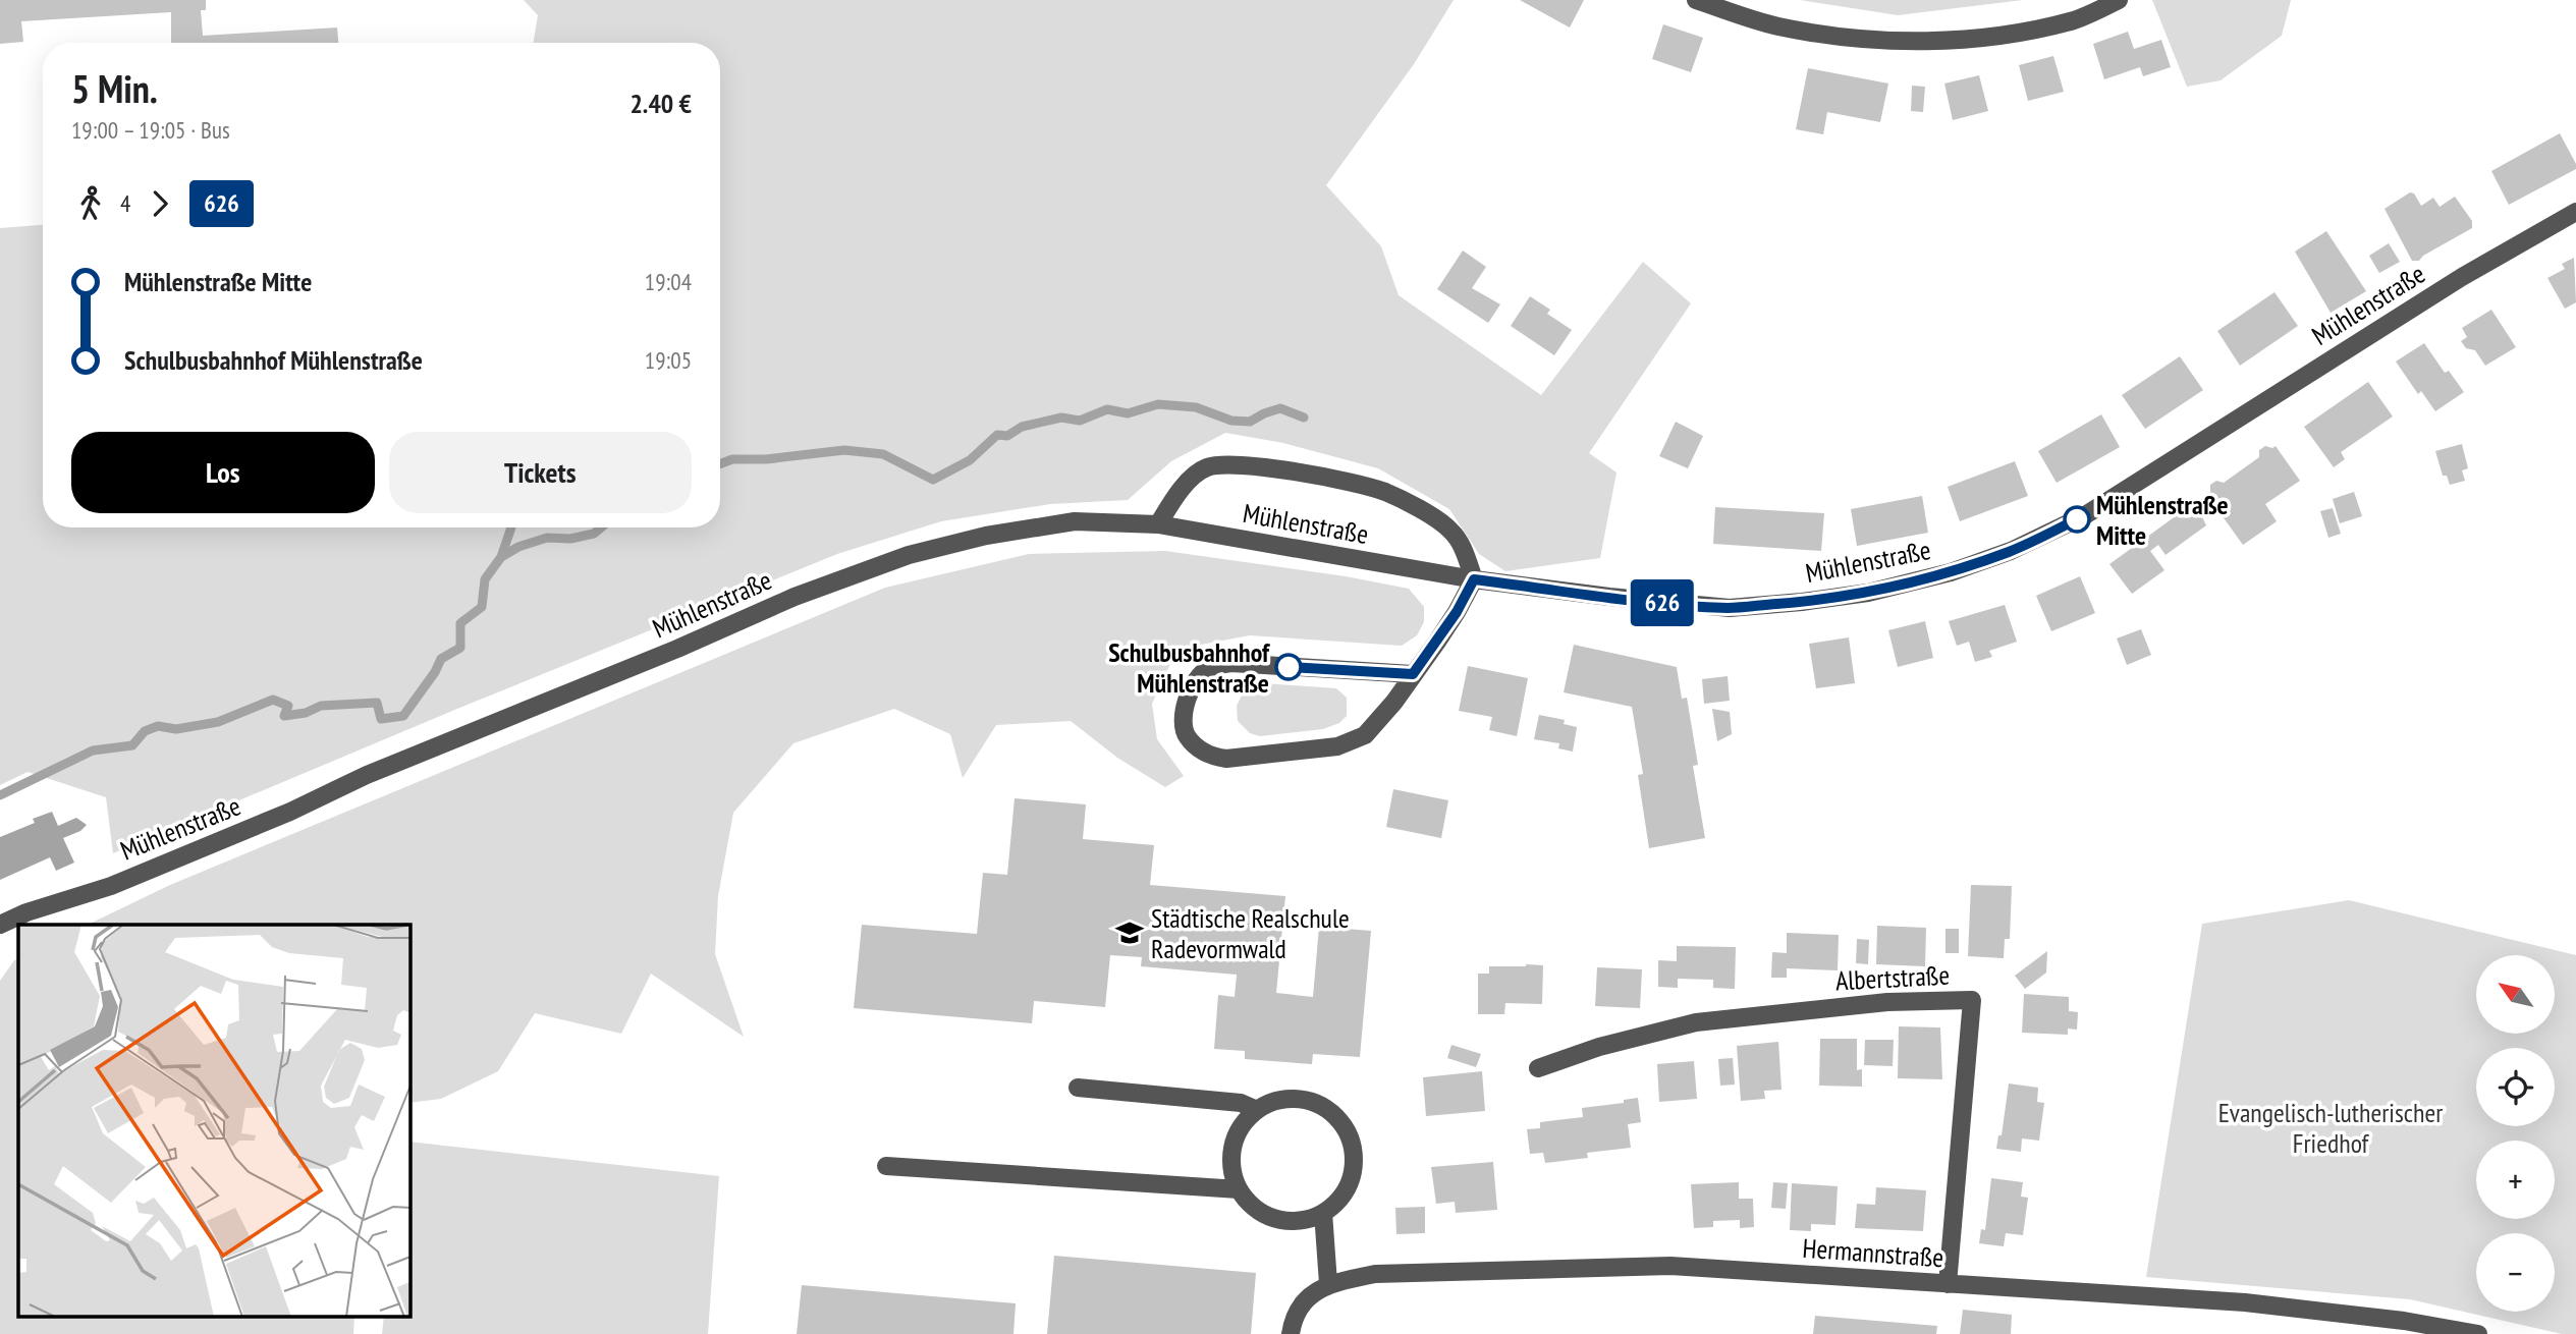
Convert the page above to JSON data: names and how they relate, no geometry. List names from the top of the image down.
{
  "streets": {
    "street": ["Mühlenstraße", "Albertstraße", "Hermannstraße"]
  },
  "crossings": [
    ["Albertstraße", "Hermannstraße"]
  ],
  "parks": ["Evangelisch-lutherischer Friedhof"],
  "places": {
    "other": ["Mühlenstraße Mitte", "Schulbusbahnhof Mühlenstraße"],
    "school or university": ["Städtische Realschule Radevormwald"]
  },
  "lines": ["bus line 626"],
  "north": "top left",
  "page": {
    "on_map": "626",
    "heading": ["5 Min.", "19:00 – 19:05 · Bus", "2.40 €"],
    "legs": ["4", "626"],
    "list": [
      {
        "name": "Mühlenstraße Mitte",
        "value": "19:04"
      },
      {
        "name": "Schulbusbahnhof Mühlenstraße",
        "value": "19:05"
      }
    ],
    "buttons": ["Los", "Tickets"],
    "map_buttons": ["+", "−"]
  }
}
